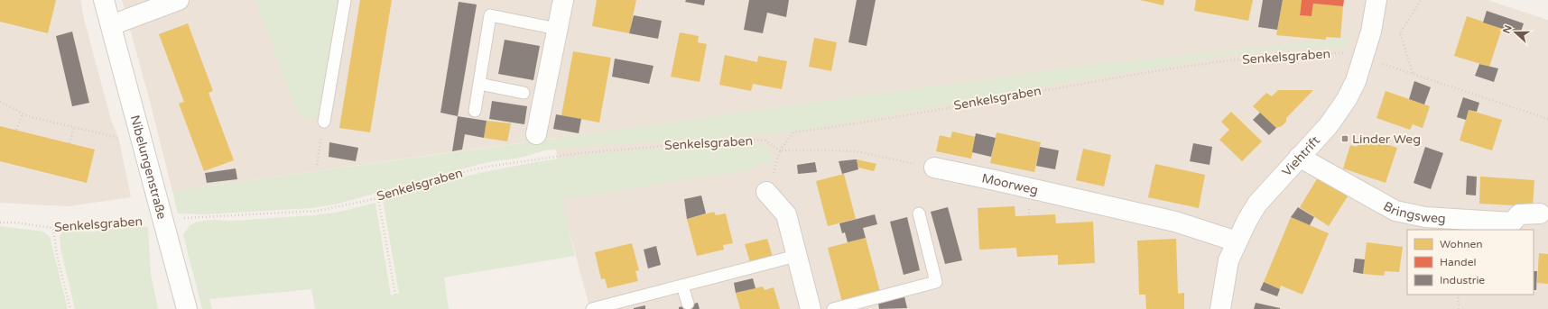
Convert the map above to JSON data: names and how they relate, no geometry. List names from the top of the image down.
{
  "streets": {
    "street": [
      "Viehtrift",
      "Nibelungenstraße",
      "Moorweg",
      "Bringsweg"
    ],
    "path": ["Senkelsgraben"]
  },
  "crossings": [
    ["Senkelsgraben", "Viehtrift"],
    ["Senkelsgraben", "Nibelungenstraße"],
    ["Viehtrift", "Moorweg"],
    ["Viehtrift", "Bringsweg"]
  ],
  "places": {
    "transit": ["Linder Weg"]
  },
  "legend": ["Wohnen", "Handel", "Industrie"],
  "north": "left"
}
